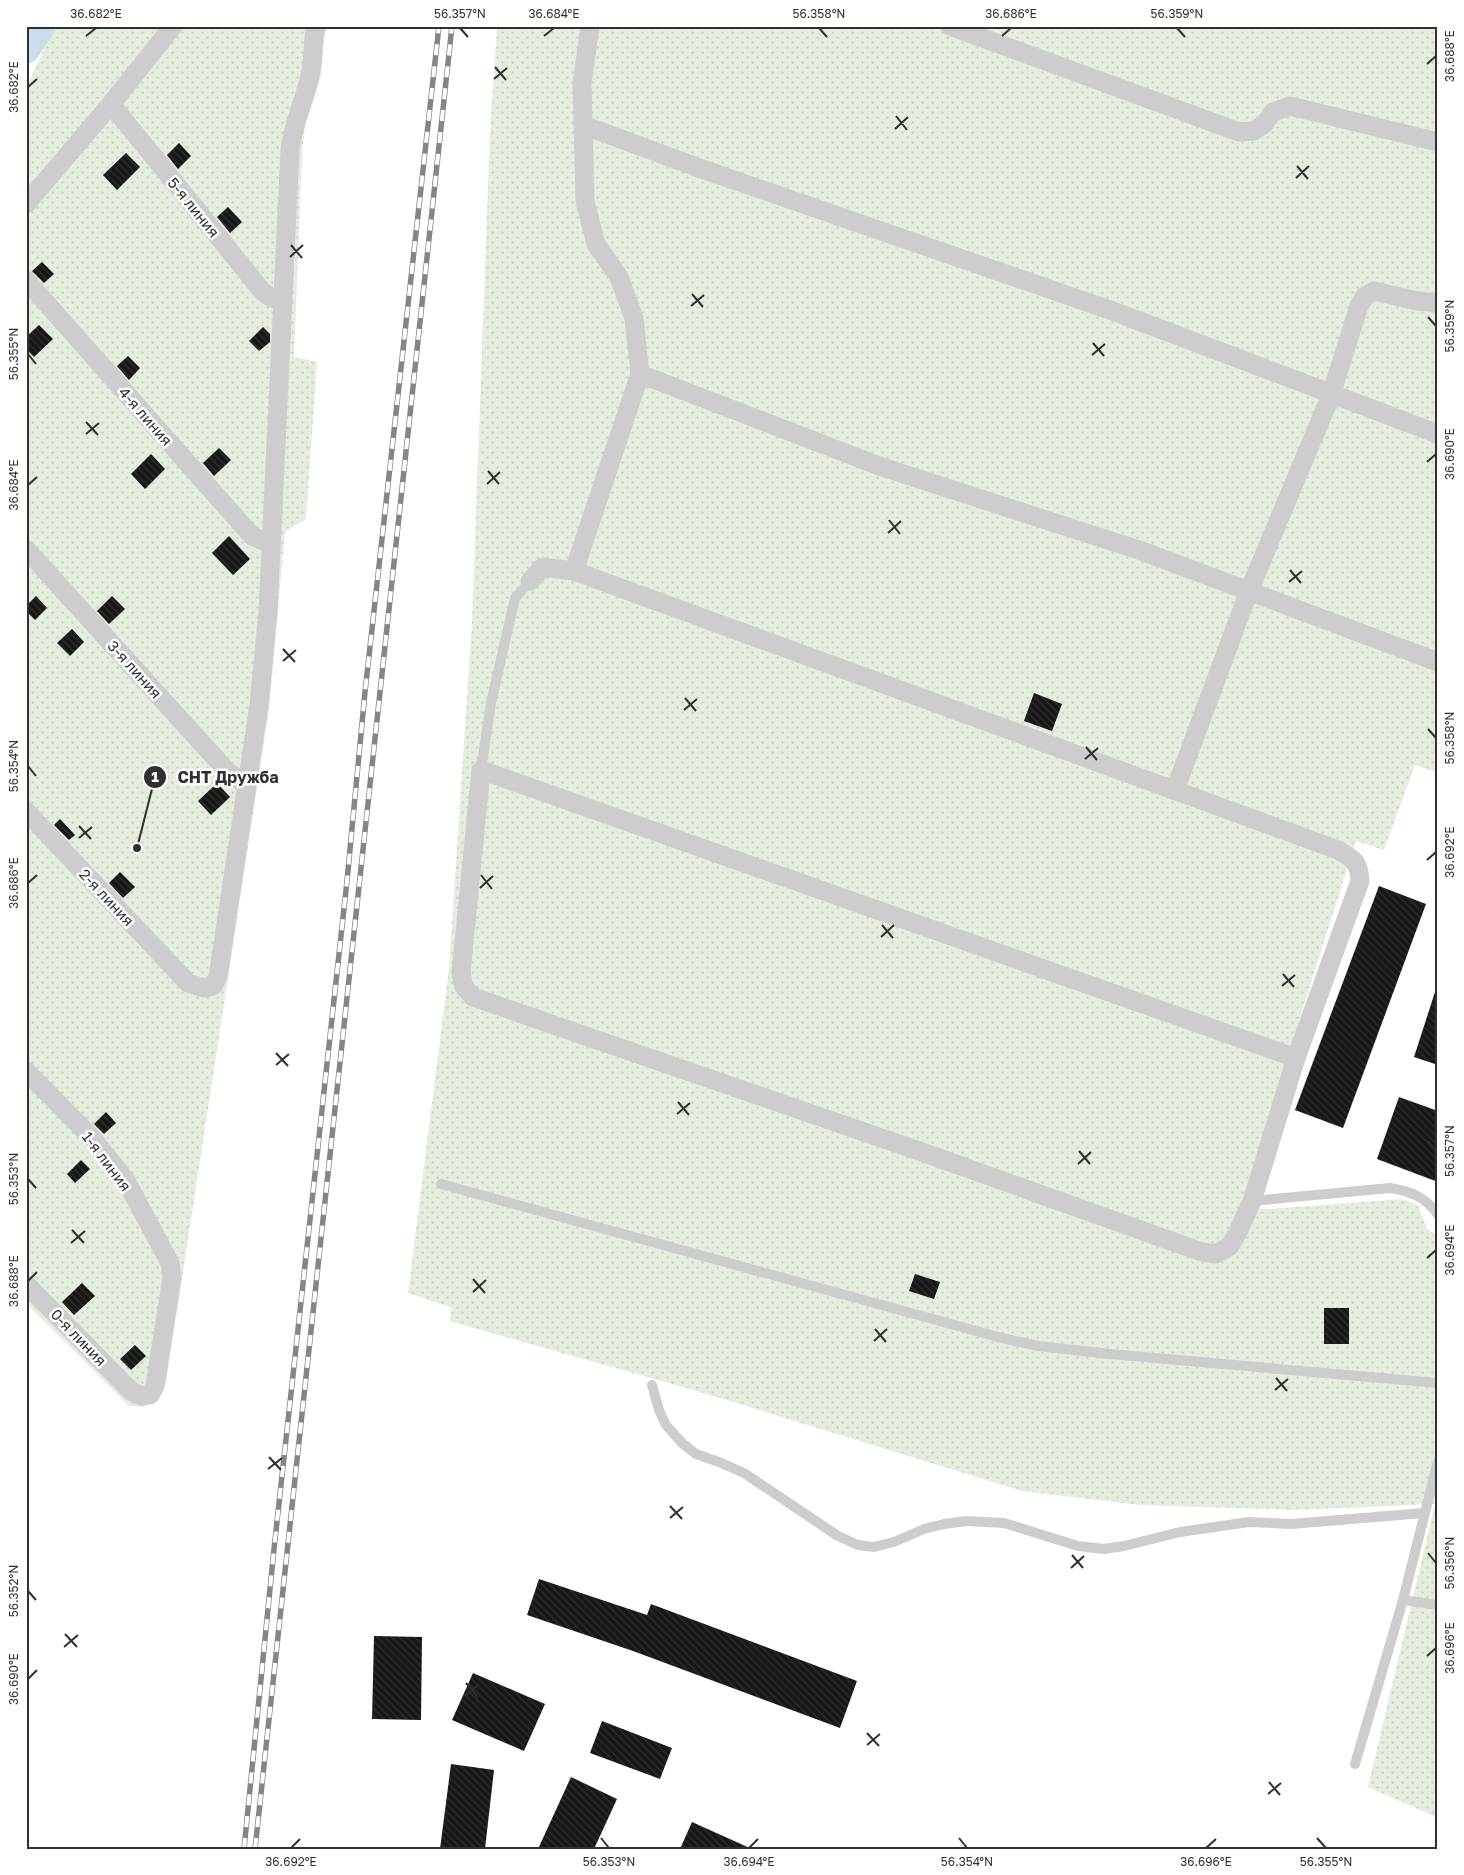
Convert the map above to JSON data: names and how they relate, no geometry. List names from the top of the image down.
{
  "streets": {
    "street": [
      "5-я линия",
      "4-я линия",
      "3-я линия",
      "2-я линия",
      "1-я линия",
      "0-я линия"
    ]
  },
  "crossings": [
    ["3-я линия", "2-я линия"],
    ["1-я линия", "0-я линия"]
  ],
  "places": ["СНТ Дружба"],
  "coordinates": [
    "36.682°E",
    "56.357°N",
    "36.684°E",
    "56.358°N",
    "36.686°E",
    "56.359°N",
    "36.688°E",
    "56.355°N",
    "36.690°E",
    "56.354°N",
    "36.692°E",
    "56.353°N",
    "36.694°E",
    "56.356°N",
    "56.352°N",
    "36.696°E"
  ]
}
